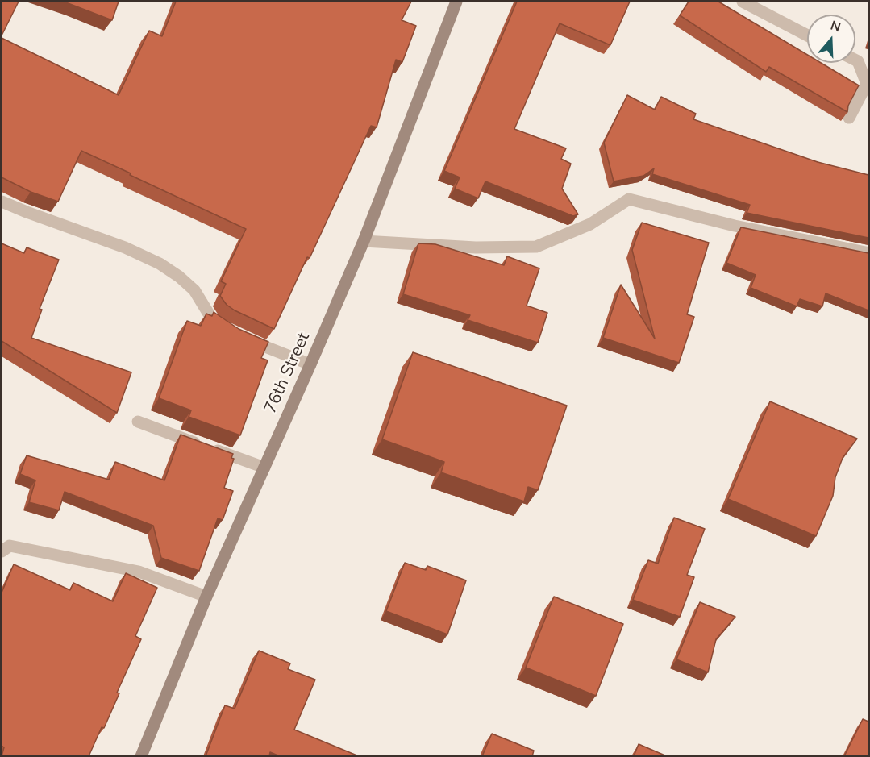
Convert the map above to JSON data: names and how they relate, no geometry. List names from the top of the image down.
{
  "streets": {
    "street": ["76th Street"]
  },
  "north": "top"
}
